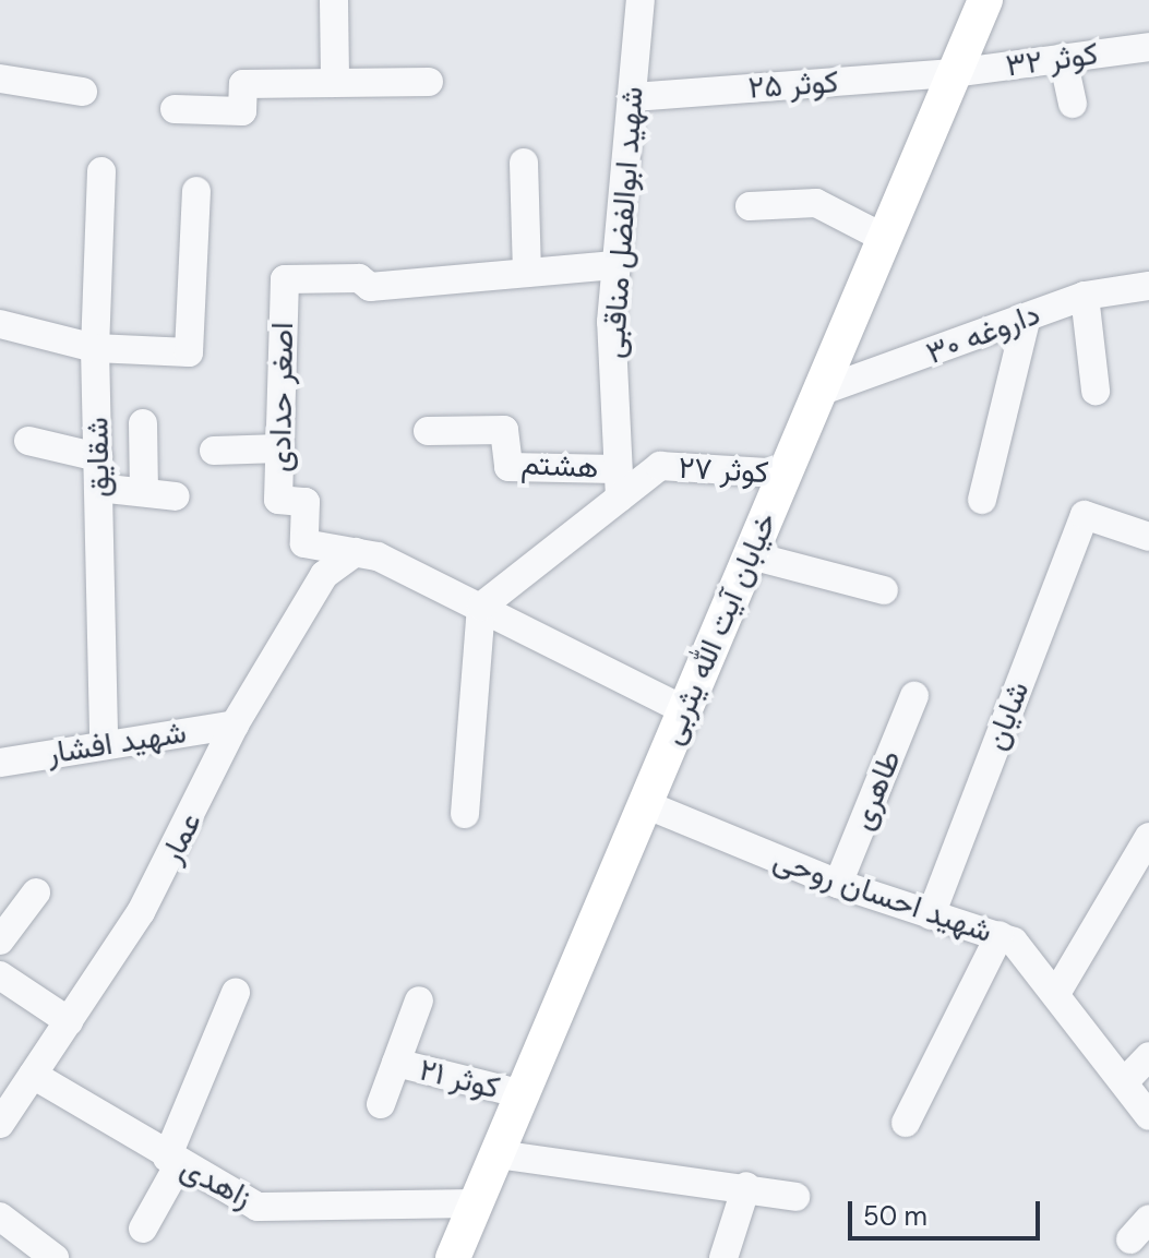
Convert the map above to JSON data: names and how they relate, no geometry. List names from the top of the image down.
{
  "streets": {
    "main road": ["خیابان آیت الله یثربی"],
    "street": [
      "کوثر ۳۲",
      "کوثر ۲۵",
      "شهید ابوالفضل مناقبی",
      "داروغه ۳۰",
      "اصغر حدادی",
      "شقایق",
      "هشتم",
      "کوثر ۲۷",
      "شایان",
      "شهید افشار",
      "طاهری",
      "عمار",
      "شهید احسان روحی",
      "کوثر ۲۱",
      "زاهدی"
    ]
  },
  "crossings": [
    ["کوثر ۳۲", "کوثر ۲۵"],
    ["کوثر ۳۲", "خیابان آیت الله یثربی"],
    ["کوثر ۲۵", "شهید ابوالفضل مناقبی"],
    ["کوثر ۲۵", "خیابان آیت الله یثربی"],
    ["شهید ابوالفضل مناقبی", "هشتم"],
    ["شهید ابوالفضل مناقبی", "کوثر ۲۷"],
    ["داروغه ۳۰", "خیابان آیت الله یثربی"],
    ["اصغر حدادی", "عمار"],
    ["شقایق", "شهید افشار"],
    ["هشتم", "کوثر ۲۷"],
    ["کوثر ۲۷", "خیابان آیت الله یثربی"],
    ["خیابان آیت الله یثربی", "شهید احسان روحی"],
    ["خیابان آیت الله یثربی", "کوثر ۲۱"],
    ["خیابان آیت الله یثربی", "زاهدی"],
    ["شایان", "شهید احسان روحی"],
    ["شهید افشار", "عمار"],
    ["طاهری", "شهید احسان روحی"],
    ["عمار", "زاهدی"]
  ],
  "scale_bar": "50 m"
}
